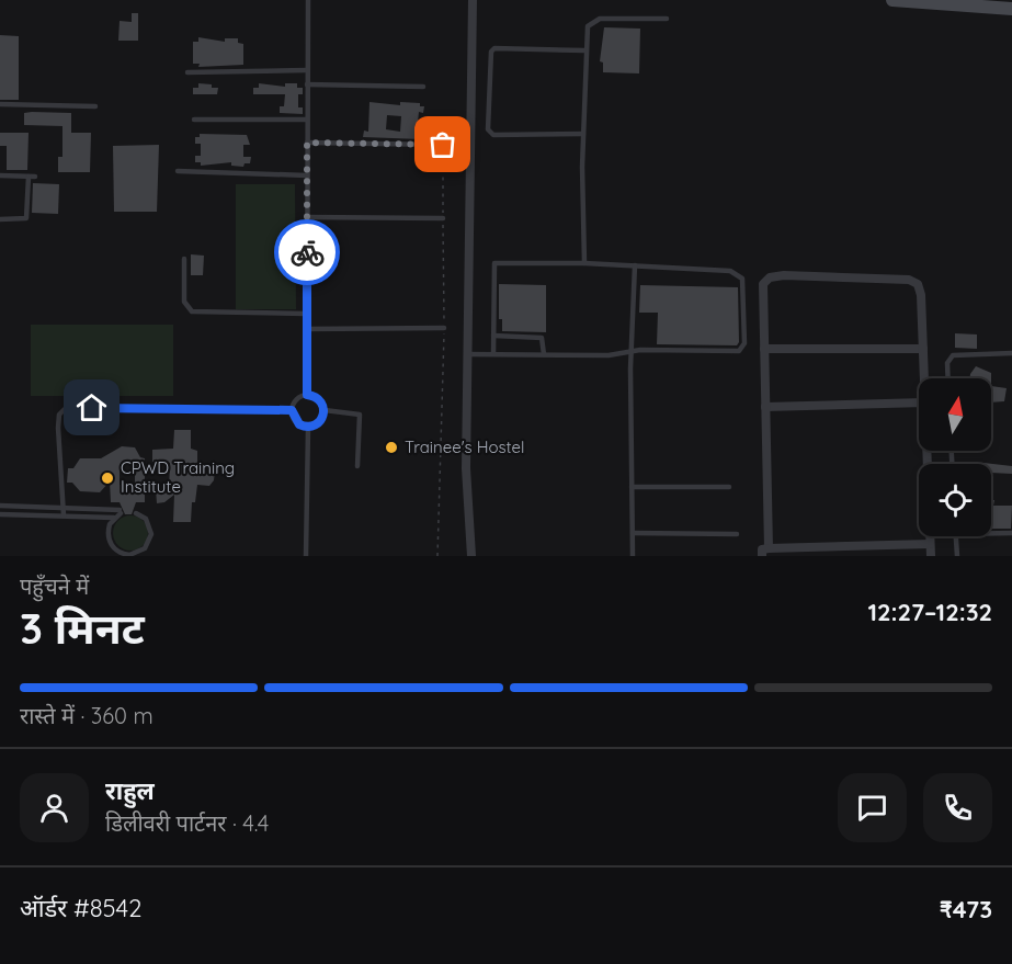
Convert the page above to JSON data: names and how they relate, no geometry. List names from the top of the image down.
{
  "places": ["Trainee's Hostel", "CPWD Training Institute"],
  "north": "top",
  "page": {
    "heading": ["3 मिनट", "पहुँचने में", "12:27–12:32"],
    "panel": [
      "राहुल",
      "डिलीवरी पार्टनर · 4.4",
      "ऑर्डर #8542",
      "₹473"
    ],
    "bar": "रास्ते में · 360 m"
  }
}
